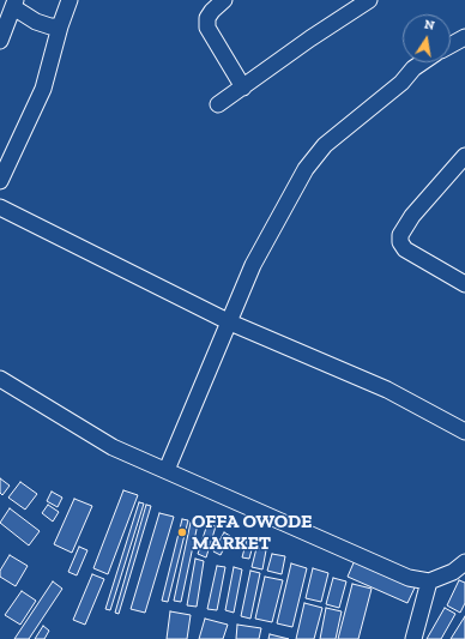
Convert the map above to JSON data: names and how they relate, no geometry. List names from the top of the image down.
{
  "places": ["OFFA OWODE MARKET"],
  "north": "top"
}
